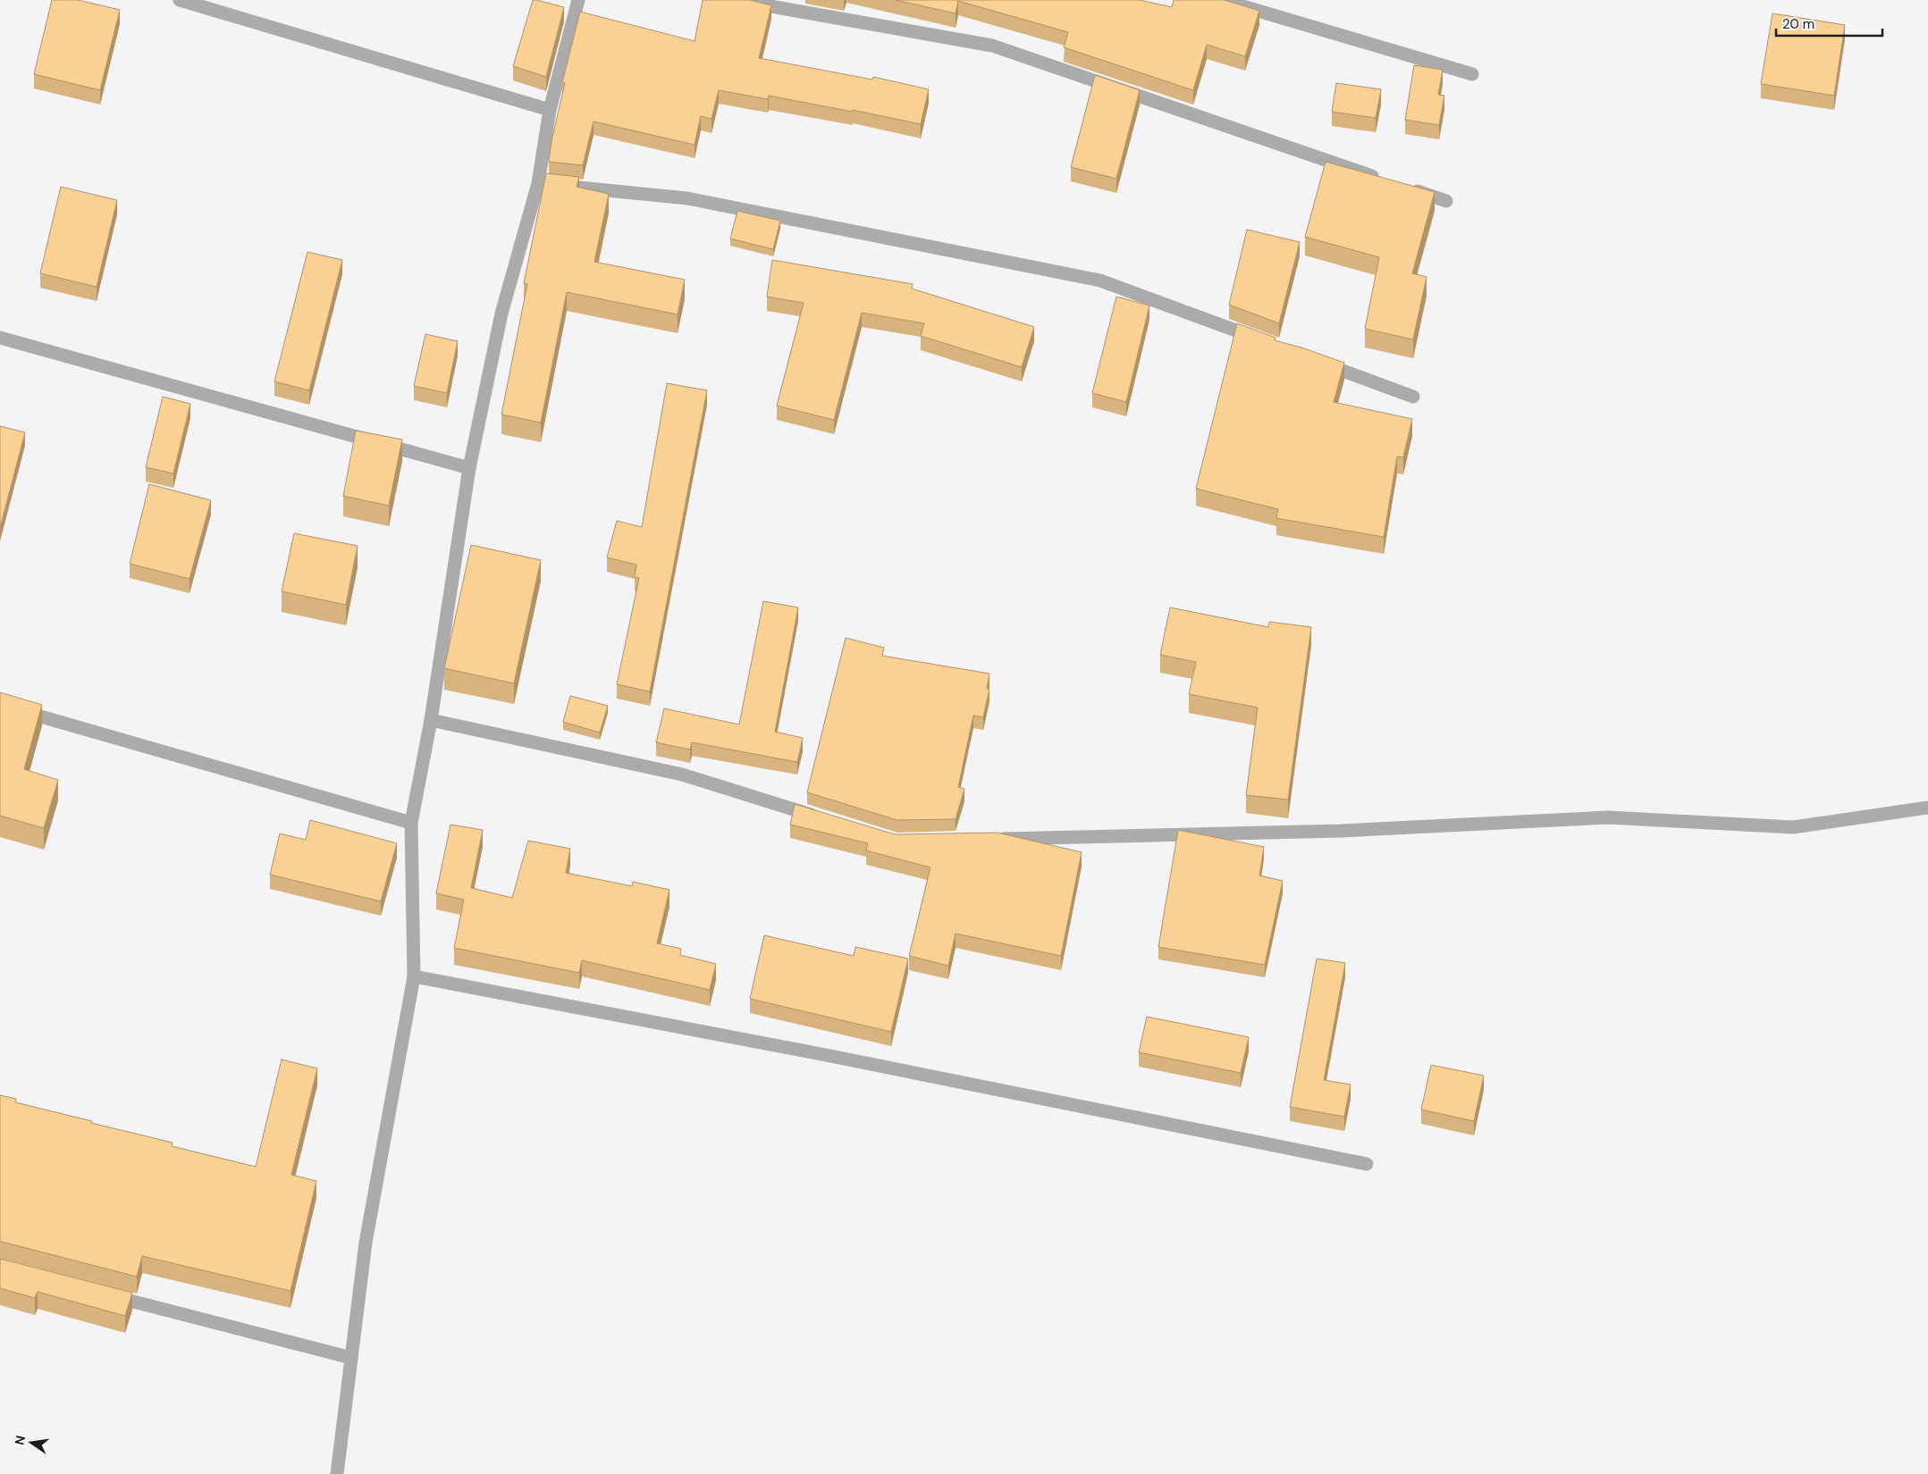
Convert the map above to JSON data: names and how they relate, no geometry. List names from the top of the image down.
{
  "scale_bar": "20 m",
  "north": "left"
}
